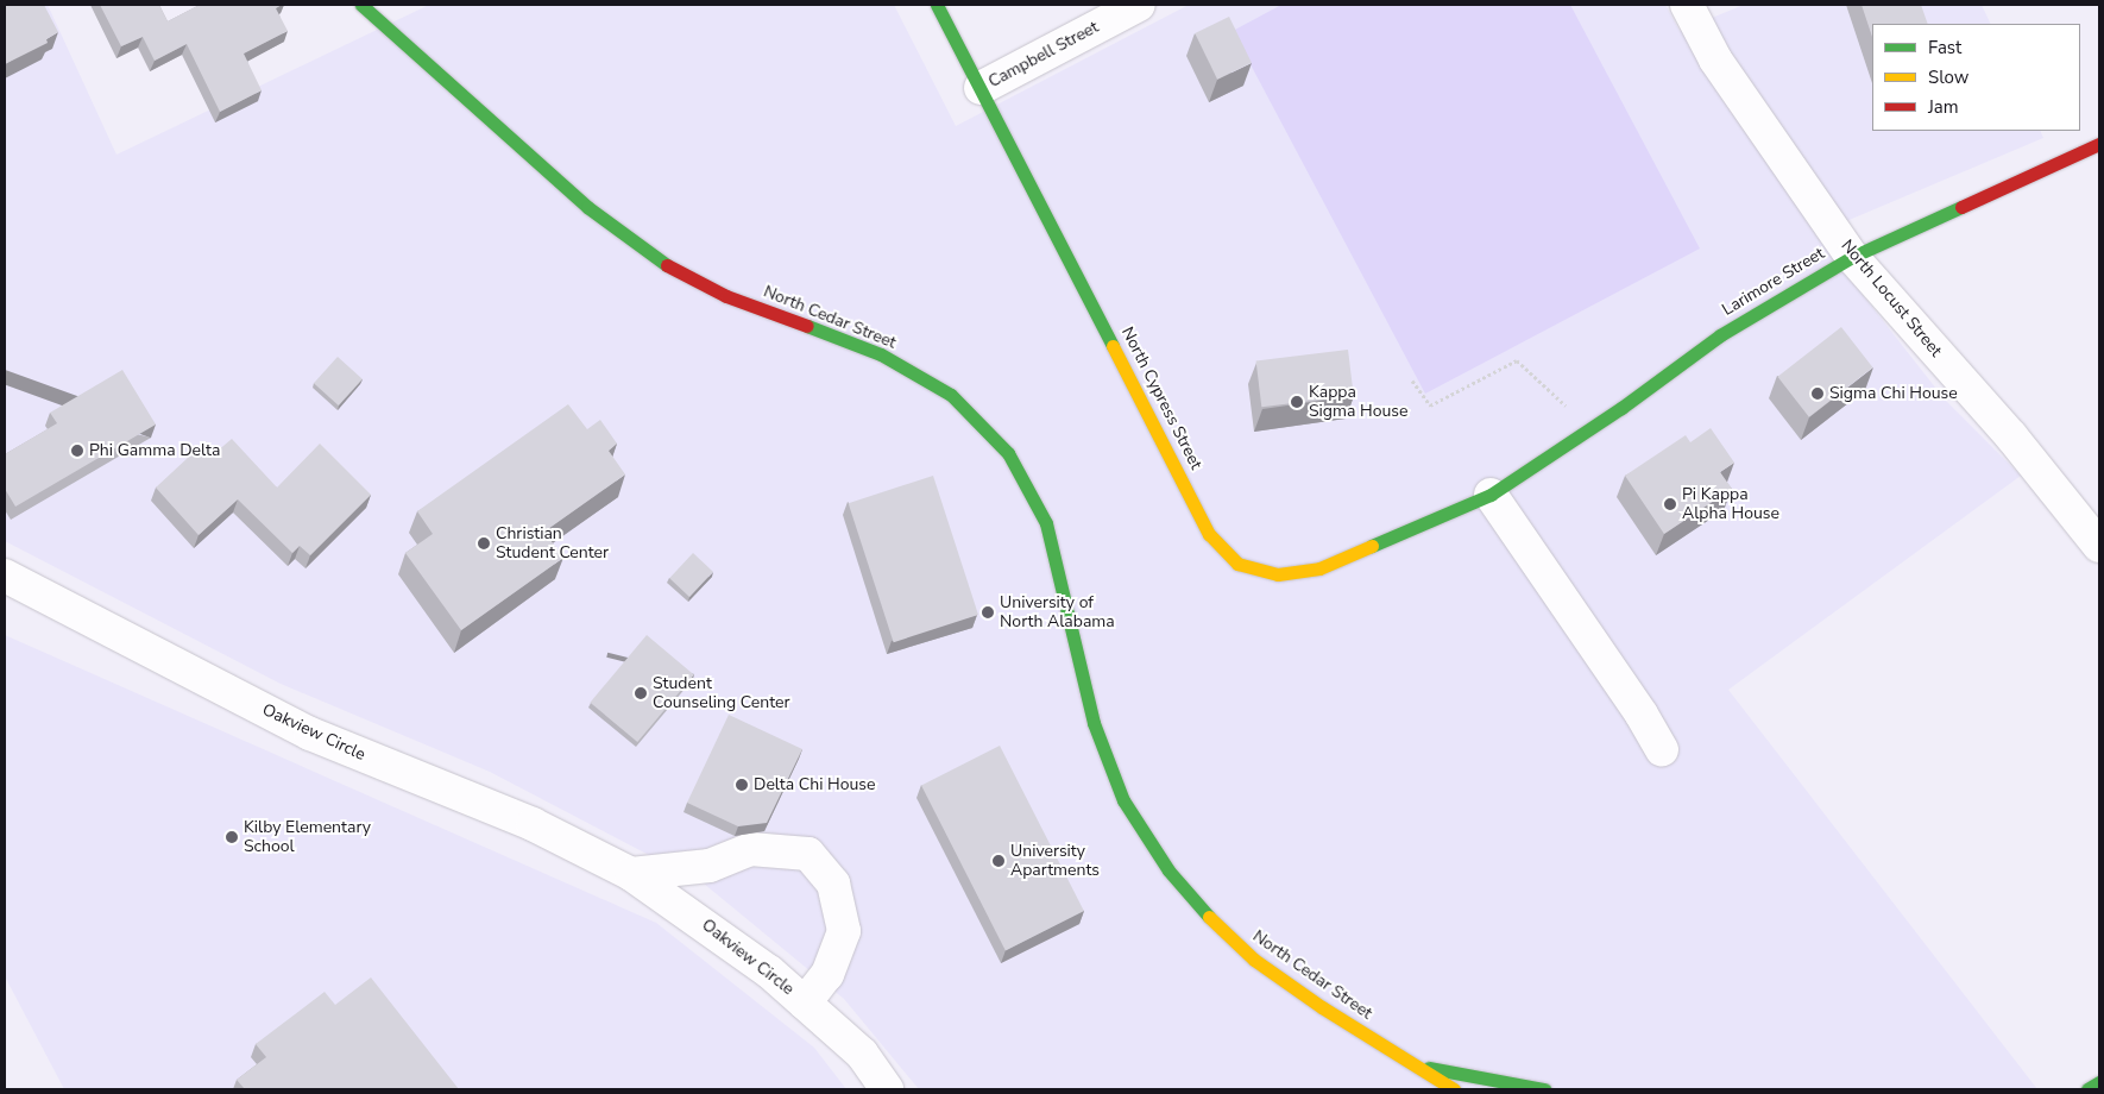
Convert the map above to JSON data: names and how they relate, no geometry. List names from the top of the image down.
{
  "streets": {
    "street": [
      "Campbell Street",
      "Larimore Street",
      "North Locust Street",
      "North Cedar Street",
      "North Cypress Street",
      "Oakview Circle"
    ]
  },
  "crossings": [
    ["Campbell Street", "North Cypress Street"],
    ["Larimore Street", "North Locust Street"],
    ["Larimore Street", "North Cypress Street"]
  ],
  "places": [
    "Sigma Chi House",
    "Kappa Sigma House",
    "Phi Gamma Delta",
    "Pi Kappa Alpha House",
    "Christian Student Center",
    "University of North Alabama",
    "Student Counseling Center",
    "Delta Chi House",
    "Kilby Elementary School",
    "University Apartments"
  ],
  "legend": ["Fast", "Slow", "Jam"]
}
